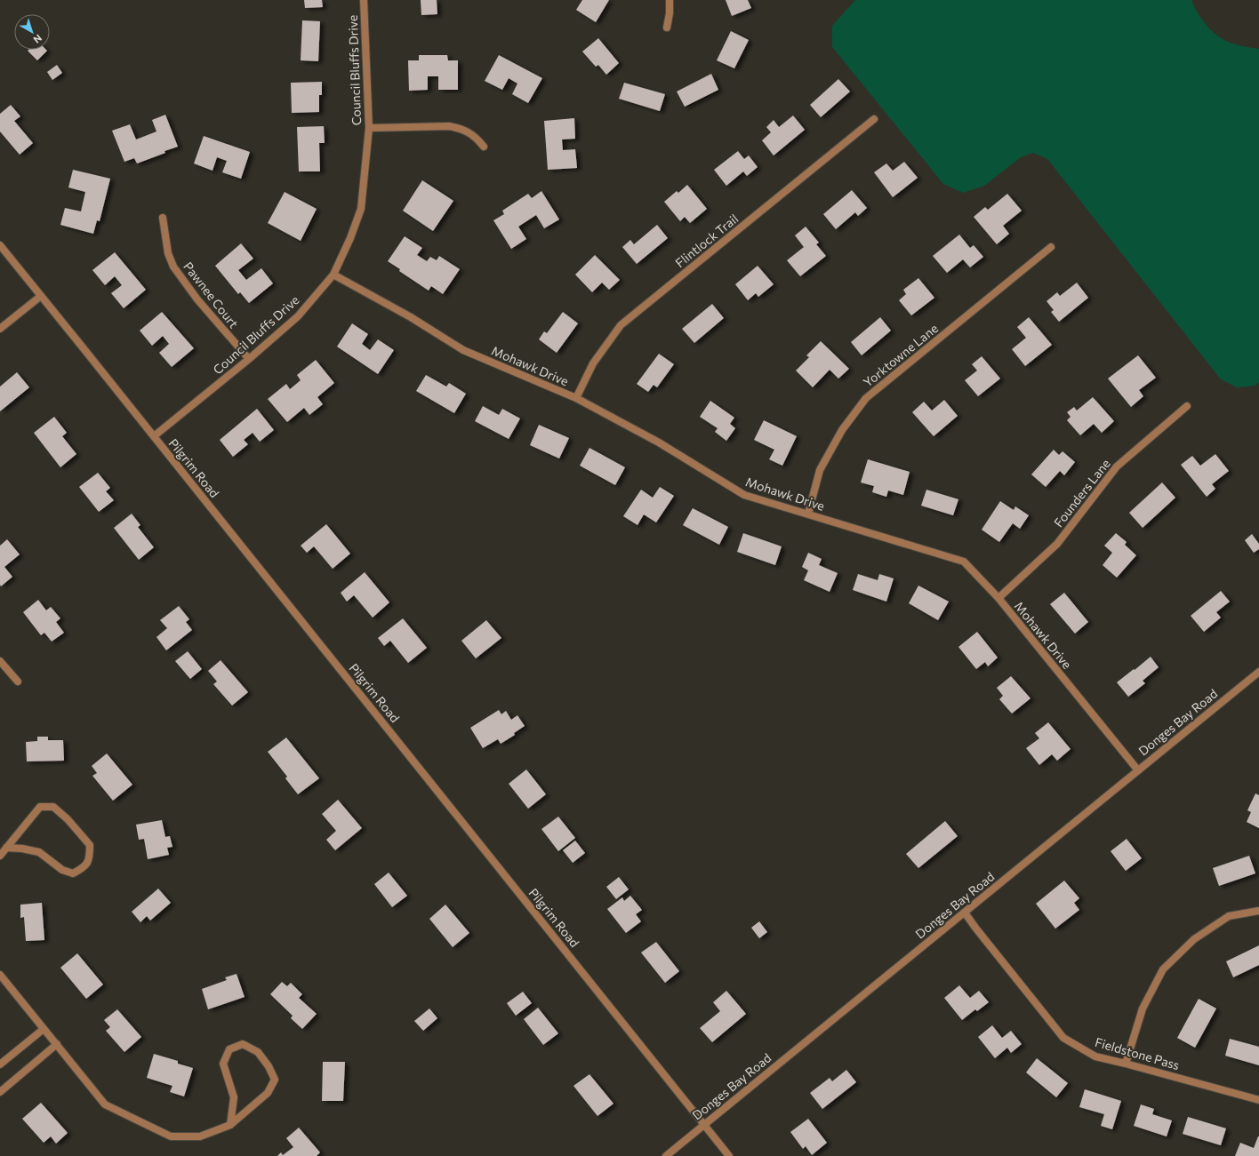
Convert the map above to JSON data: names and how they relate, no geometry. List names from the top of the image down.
{
  "streets": {
    "street": [
      "Council Bluffs Drive",
      "Flintlock Trail",
      "Pawnee Court",
      "Yorktowne Lane",
      "Mohawk Drive",
      "Pilgrim Road",
      "Founders Lane",
      "Donges Bay Road",
      "Fieldstone Pass"
    ]
  },
  "crossings": [
    ["Council Bluffs Drive", "Pawnee Court"],
    ["Council Bluffs Drive", "Mohawk Drive"],
    ["Council Bluffs Drive", "Pilgrim Road"],
    ["Flintlock Trail", "Mohawk Drive"],
    ["Yorktowne Lane", "Mohawk Drive"],
    ["Mohawk Drive", "Founders Lane"],
    ["Mohawk Drive", "Donges Bay Road"],
    ["Pilgrim Road", "Donges Bay Road"],
    ["Donges Bay Road", "Fieldstone Pass"]
  ],
  "north": "bottom right"
}
